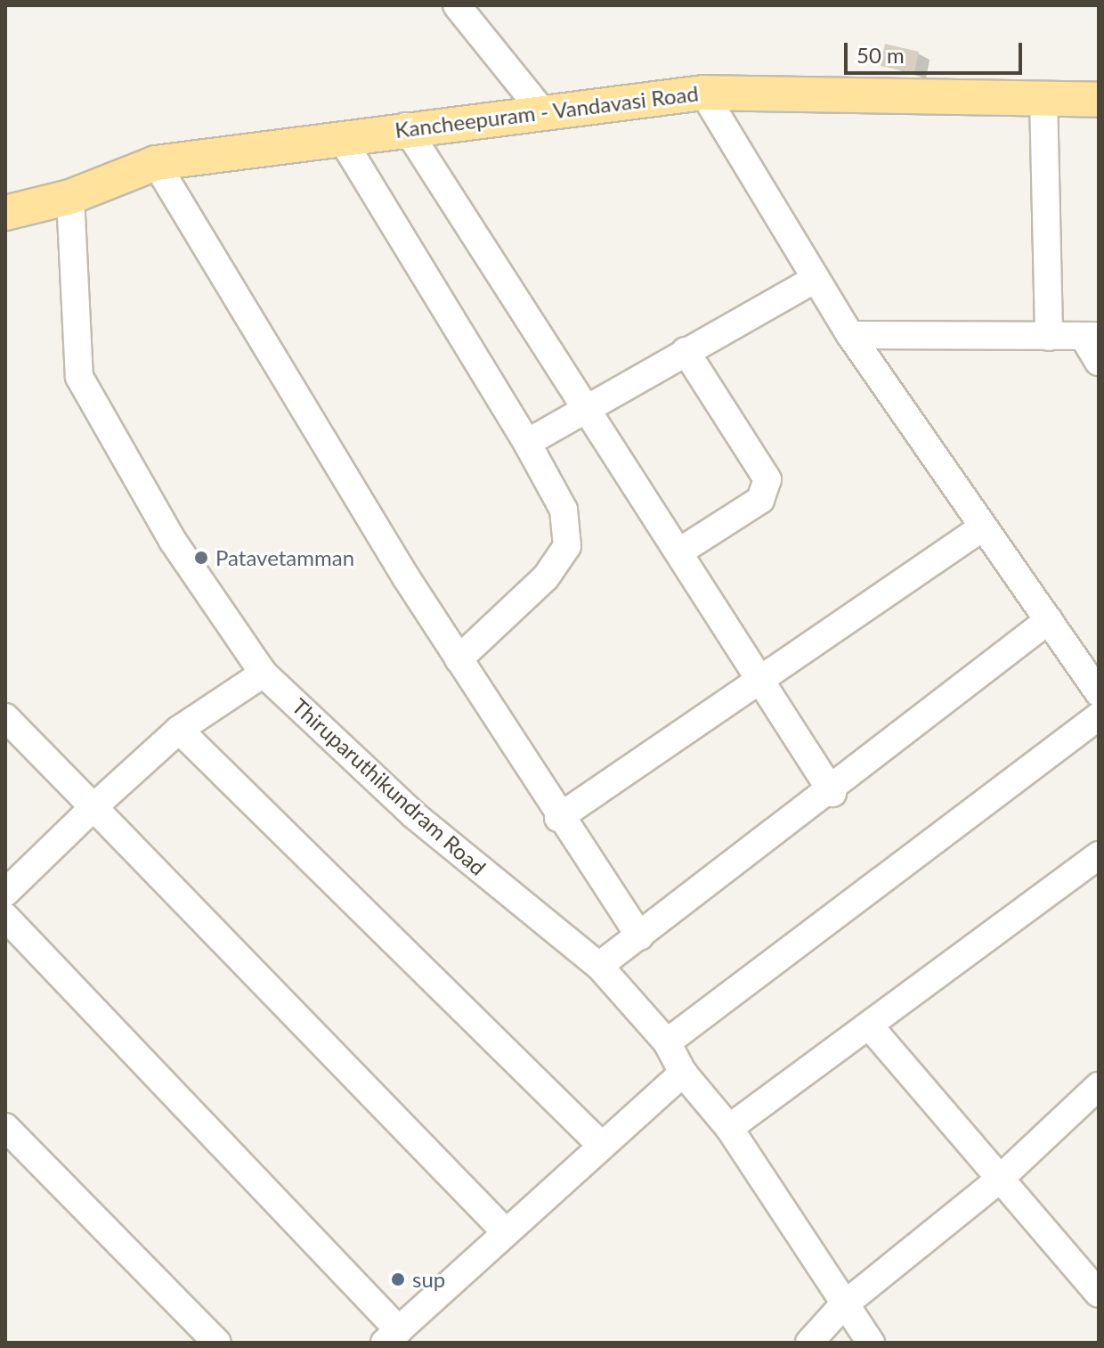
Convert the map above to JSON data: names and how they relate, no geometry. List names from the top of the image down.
{
  "streets": {
    "main road": ["Kancheepuram - Vandavasi Road"],
    "street": ["Thiruparuthikundram Road"]
  },
  "crossings": [
    ["Kancheepuram - Vandavasi Road", "Thiruparuthikundram Road"]
  ],
  "places": ["Patavetamman", "sup"],
  "scale_bar": "50 m"
}
